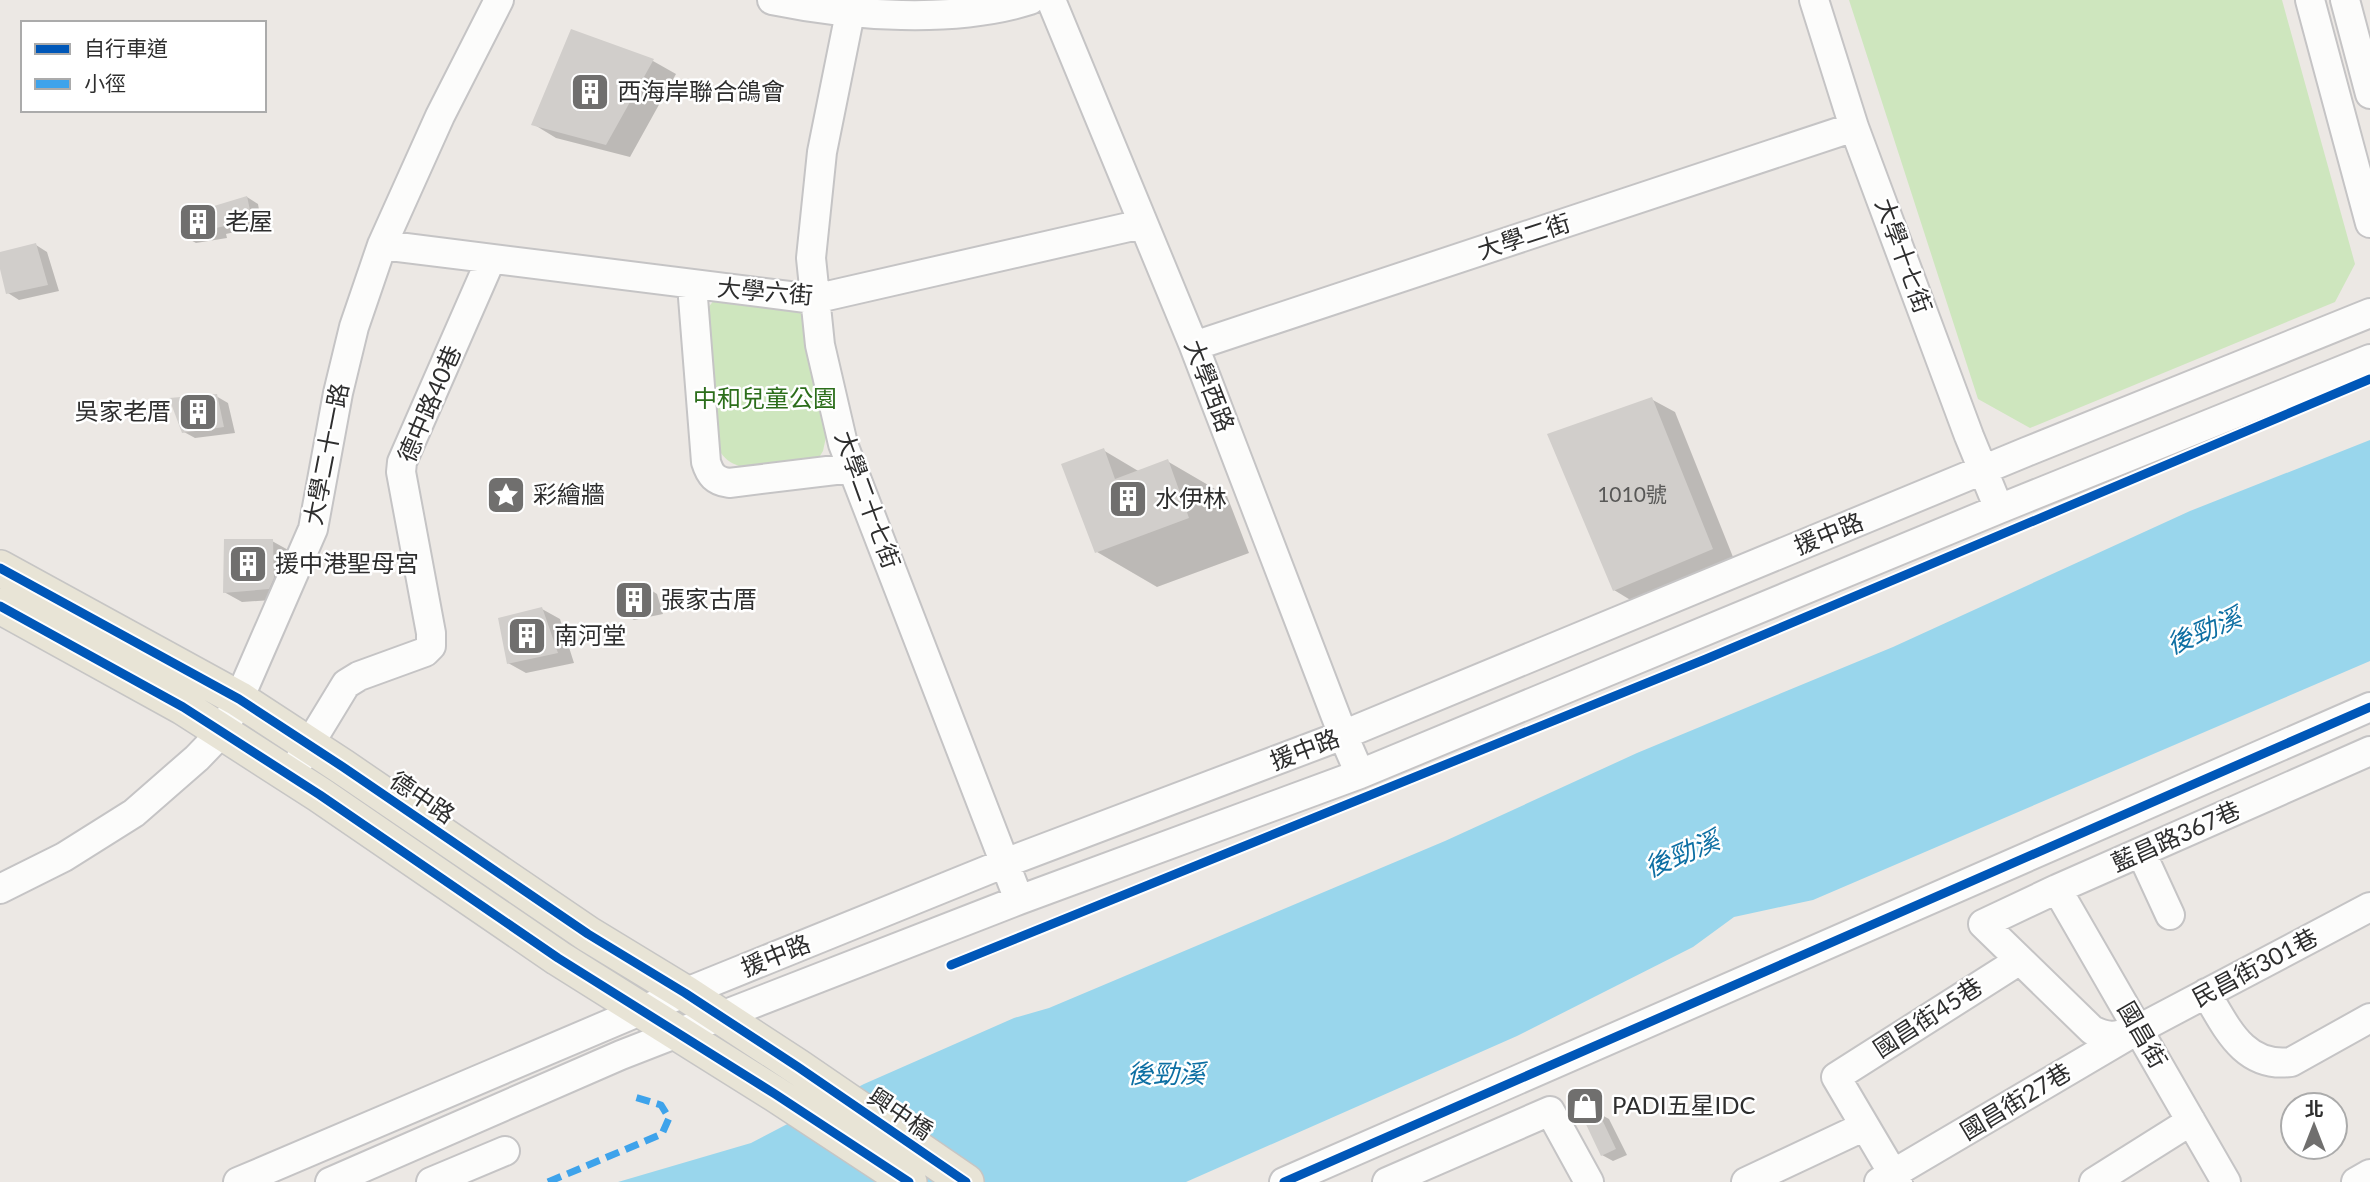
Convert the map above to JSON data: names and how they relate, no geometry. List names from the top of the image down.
{
  "streets": {
    "main road": ["德中路", "興中橋"],
    "street": [
      "大學二街",
      "大學十七街",
      "大學六街",
      "大學西路",
      "德中路40巷",
      "大學二十一路",
      "大學二十七街",
      "援中路",
      "藍昌路367巷",
      "民昌街301巷",
      "國昌街45巷",
      "國昌街",
      "國昌街27巷"
    ]
  },
  "crossings": [
    ["大學二街", "大學十七街"],
    ["大學二街", "大學西路"],
    ["大學十七街", "援中路"],
    ["大學六街", "大學西路"],
    ["大學六街", "德中路40巷"],
    ["大學六街", "大學二十一路"],
    ["大學六街", "大學二十七街"],
    ["大學西路", "援中路"],
    ["德中路40巷", "德中路"],
    ["大學二十一路", "德中路"],
    ["大學二十七街", "援中路"],
    ["援中路", "德中路"],
    ["德中路", "興中橋"],
    ["藍昌路367巷", "國昌街45巷"],
    ["藍昌路367巷", "國昌街"],
    ["民昌街301巷", "國昌街"],
    ["民昌街301巷", "國昌街27巷"],
    ["國昌街", "國昌街27巷"]
  ],
  "water": ["後勁溪"],
  "parks": ["中和兒童公園"],
  "places": {
    "building": [
      "西海岸聯合鴿會",
      "老屋",
      "吳家老厝",
      "水伊林",
      "援中港聖母宮",
      "張家古厝",
      "南河堂"
    ],
    "place": ["彩繪牆"],
    "shop": ["PADI五星IDC"]
  },
  "house_numbers": ["1010號"],
  "legend": ["自行車道", "小徑"],
  "north": "top"
}
